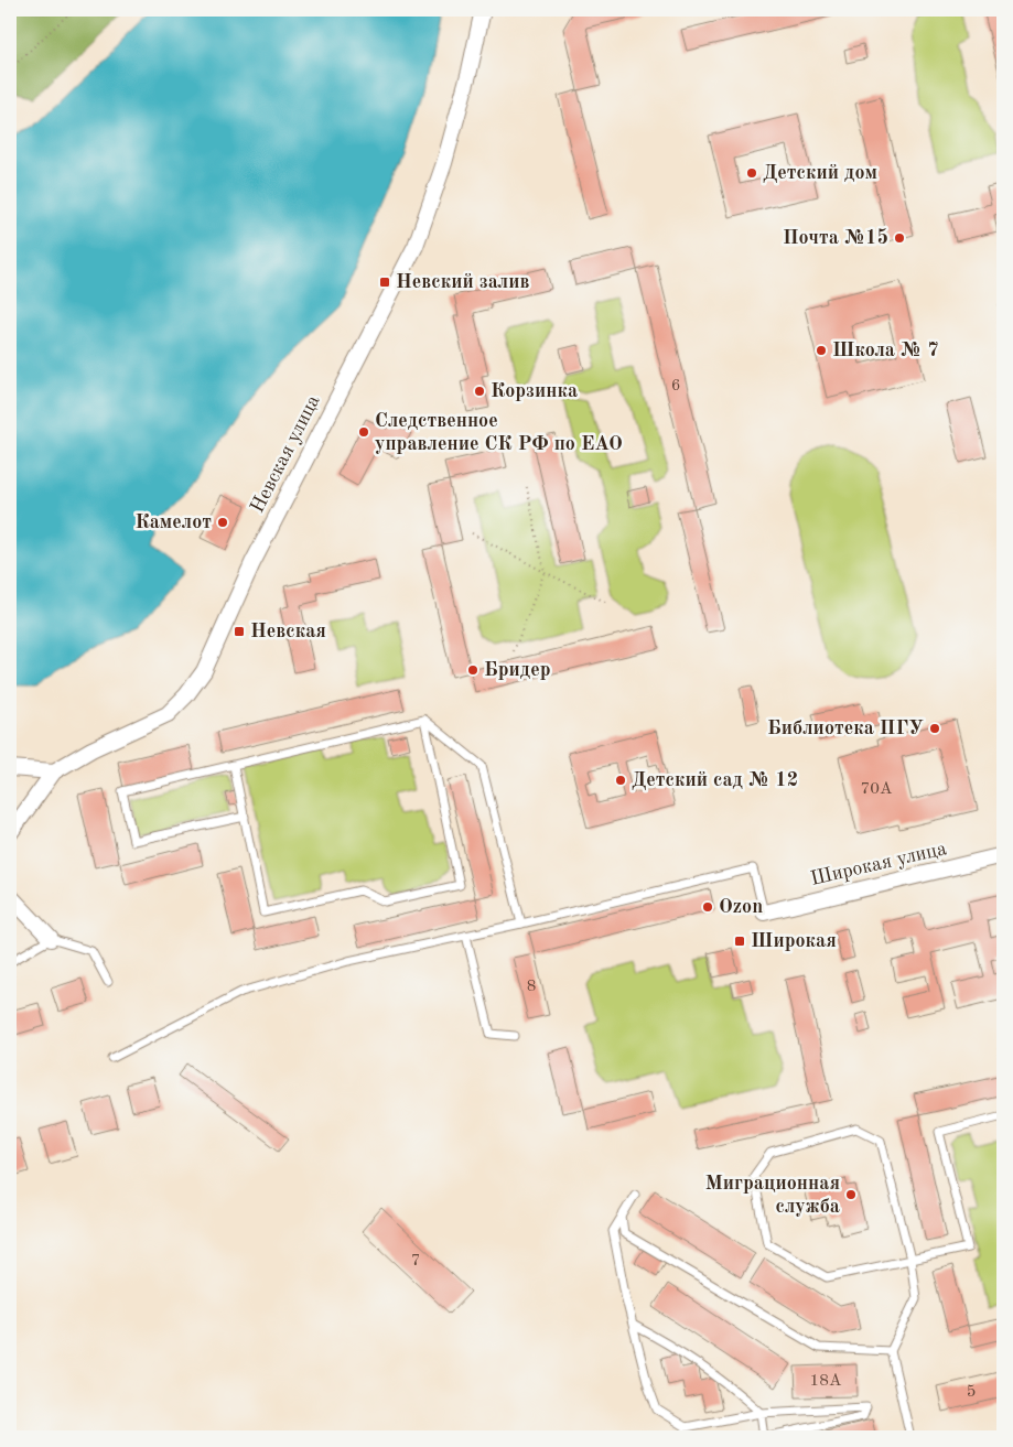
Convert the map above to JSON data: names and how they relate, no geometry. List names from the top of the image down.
{
  "streets": {
    "street": ["Невская улица", "Широкая улица"]
  },
  "places": {
    "other": [
      "Детский дом",
      "Почта №15",
      "Школа № 7",
      "Корзинка",
      "Следственное управление СК РФ по ЕАО",
      "Камелот",
      "Бридер",
      "Библиотека ПГУ",
      "Детский сад № 12",
      "Ozon",
      "Миграционная служба"
    ],
    "transit": ["Невский залив", "Невская", "Широкая"]
  },
  "house_numbers": [
    "6",
    "70А",
    "8",
    "7",
    "18А",
    "5"
  ]
}
